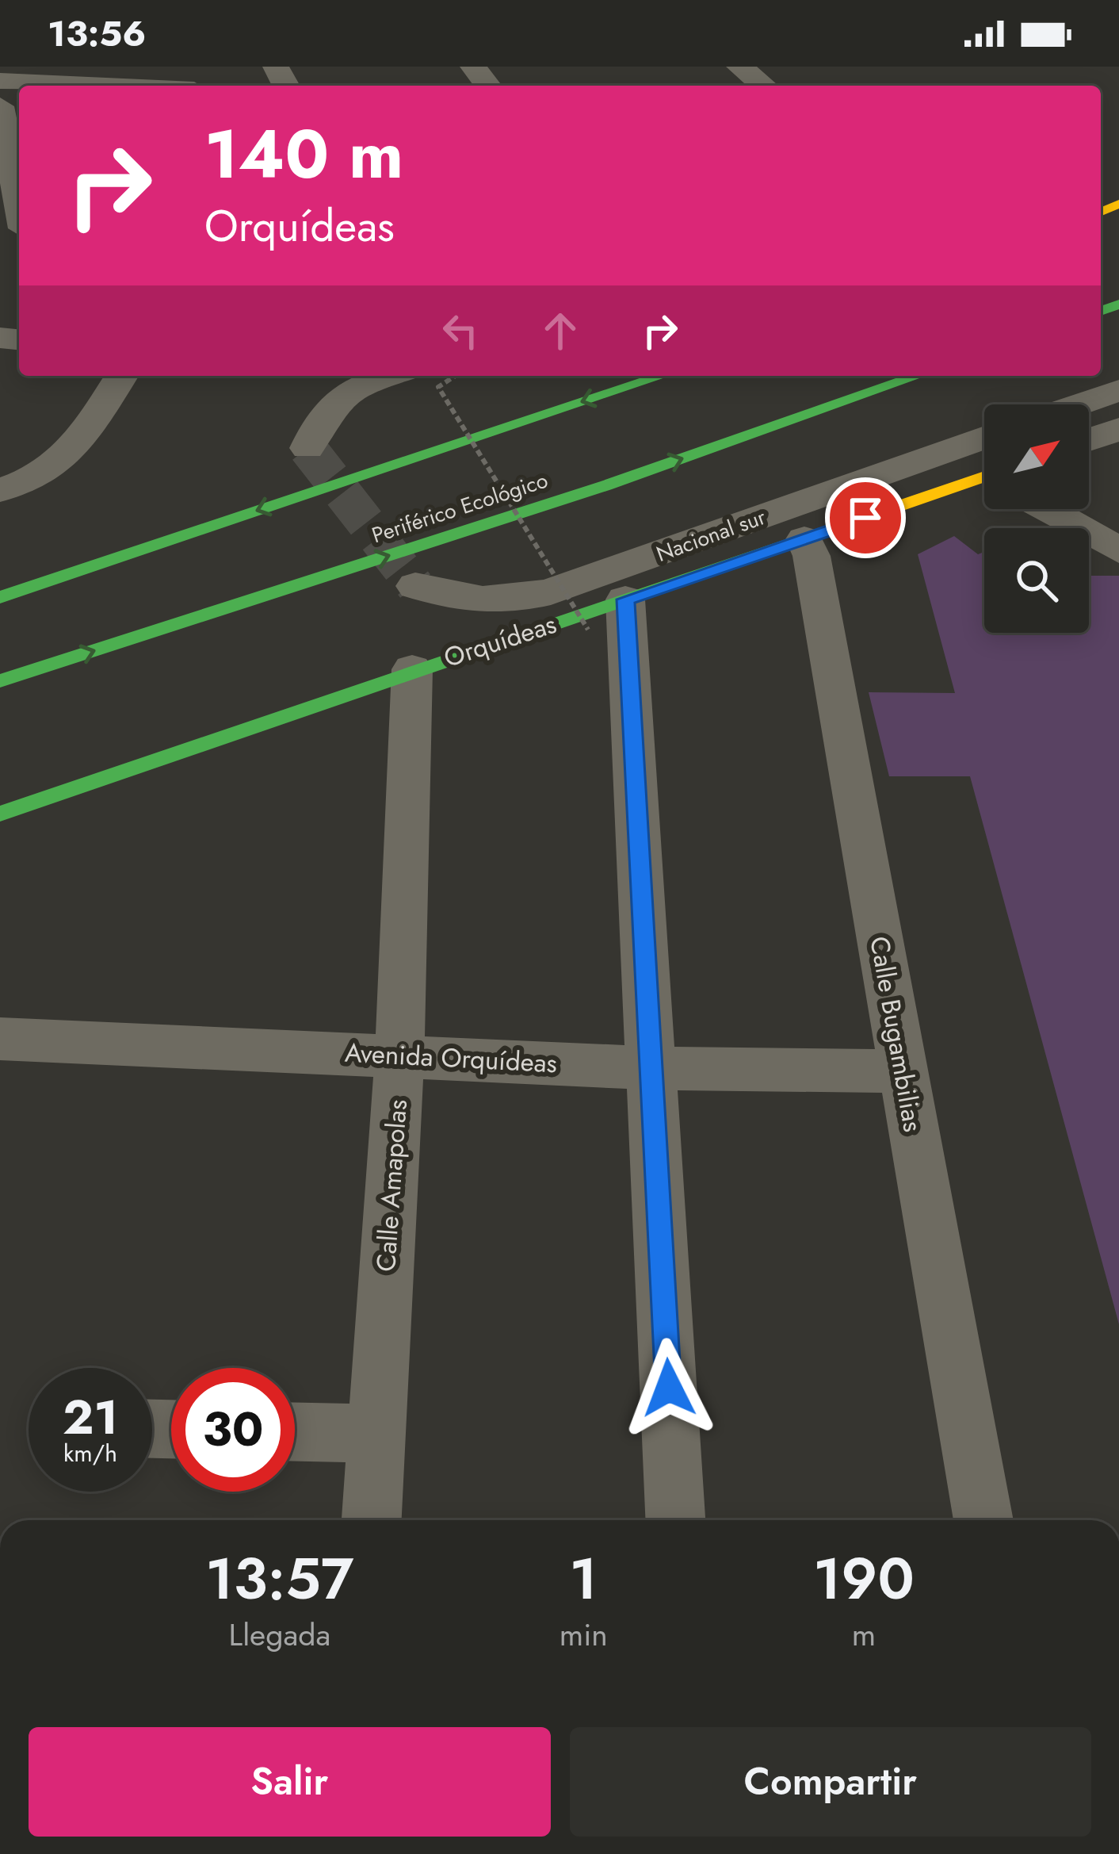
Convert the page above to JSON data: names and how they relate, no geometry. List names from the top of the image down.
{
  "streets": {
    "main road": ["Periférico Ecológico", "Orquídeas"],
    "street": [
      "Nacional sur",
      "Calle Bugambilias",
      "Avenida Orquídeas",
      "Calle Amapolas"
    ]
  },
  "crossings": [
    ["Orquídeas", "Calle Bugambilias"],
    ["Orquídeas", "Calle Amapolas"],
    ["Calle Bugambilias", "Avenida Orquídeas"],
    ["Avenida Orquídeas", "Calle Amapolas"]
  ],
  "north": "top right",
  "page": {
    "status": "13:56",
    "turn": ["140 m", "Orquídeas"],
    "speed": "21 km/h",
    "limit": "30",
    "eta": [
      "13:57",
      "Llegada",
      "1",
      "min",
      "190",
      "m"
    ],
    "buttons": ["Salir", "Compartir"]
  }
}
